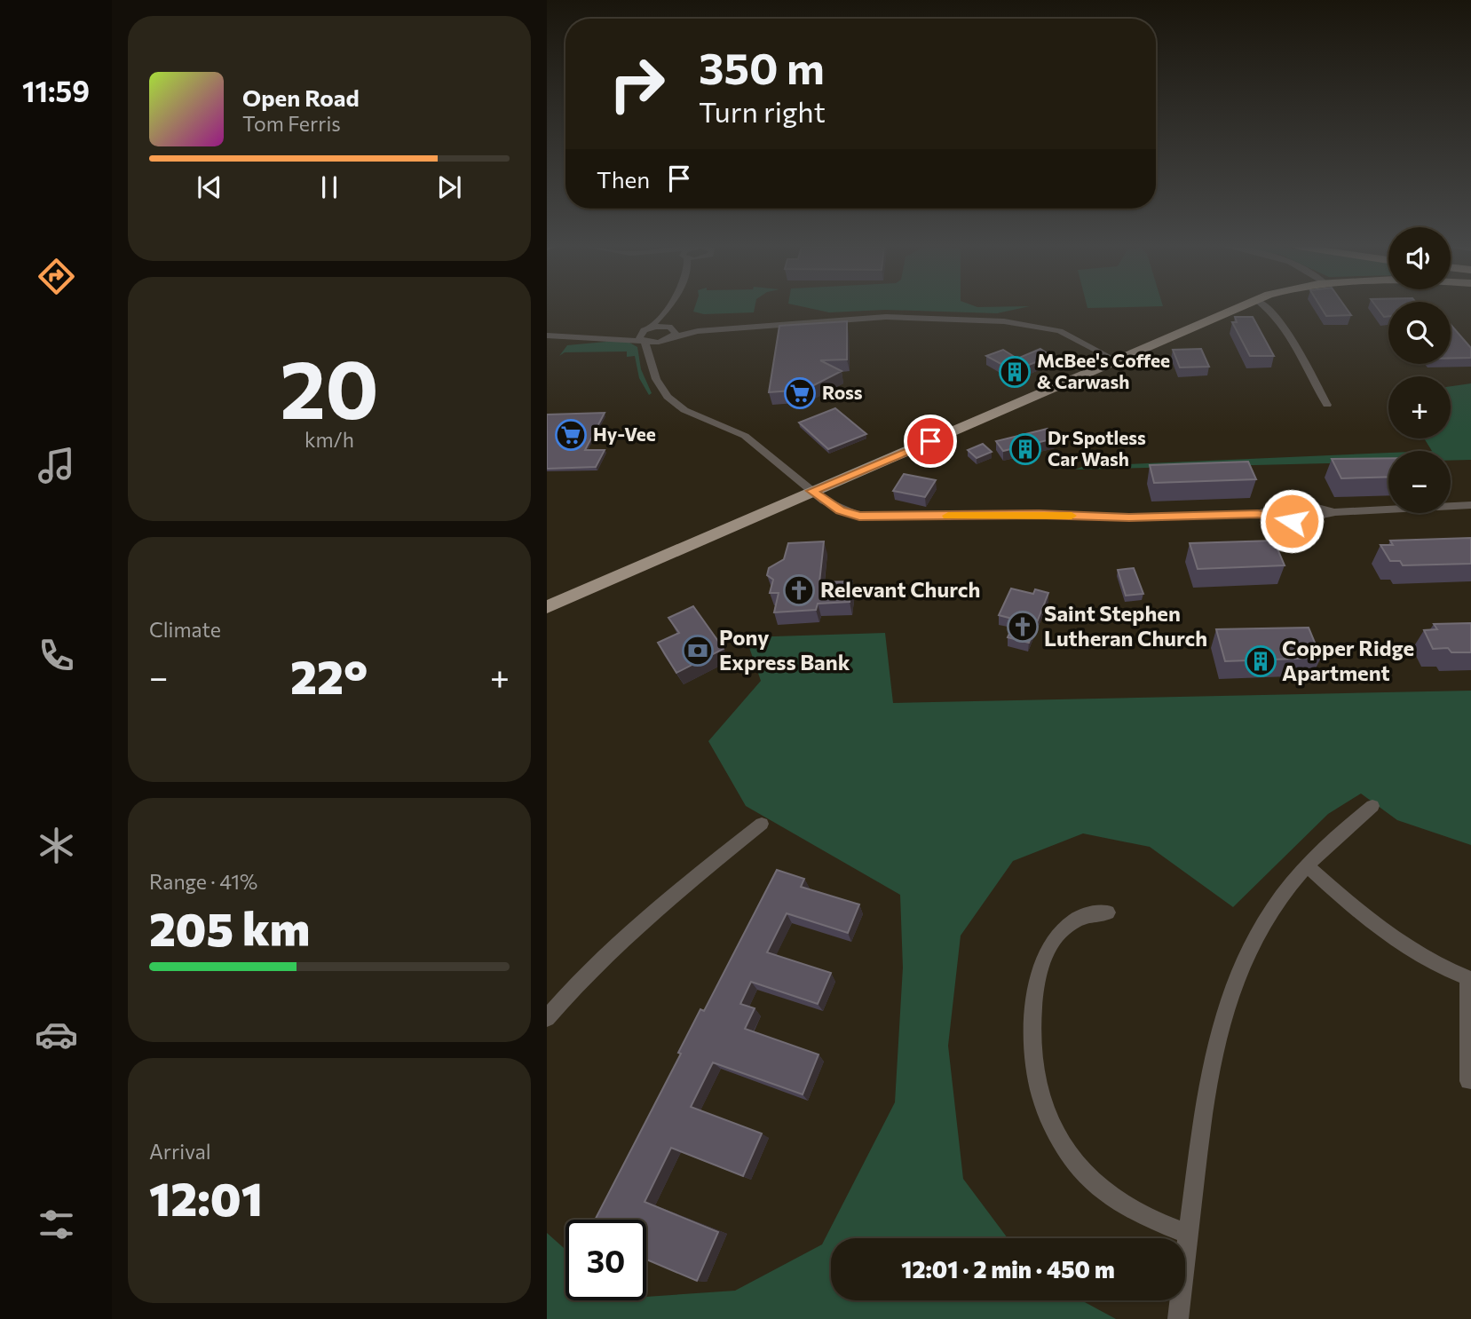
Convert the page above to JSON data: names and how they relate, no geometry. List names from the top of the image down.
{
  "places": {
    "building": ["McBee's Coffee & Carwash", "Dr Spotless Car Wash", "Copper Ridge Apartment"],
    "supermarket": ["Ross", "Hy-Vee"],
    "church": ["Relevant Church", "Saint Stephen Lutheran Church"],
    "bank": ["Pony Express Bank"]
  },
  "page": {
    "tabs": "11:59",
    "turn": ["350 m", "Turn right"],
    "song": ["Open Road", "Tom Ferris"],
    "then": "Then",
    "map_buttons": ["+", "−"],
    "tile": [
      ["20", "km/h"],
      "Climate",
      ["Range · 41%", "205 km"],
      ["Arrival", "12:01"]
    ],
    "heat": ["−", "22°", "+"],
    "limit": "30",
    "trip": "12:01 · 2 min · 450 m"
  }
}
